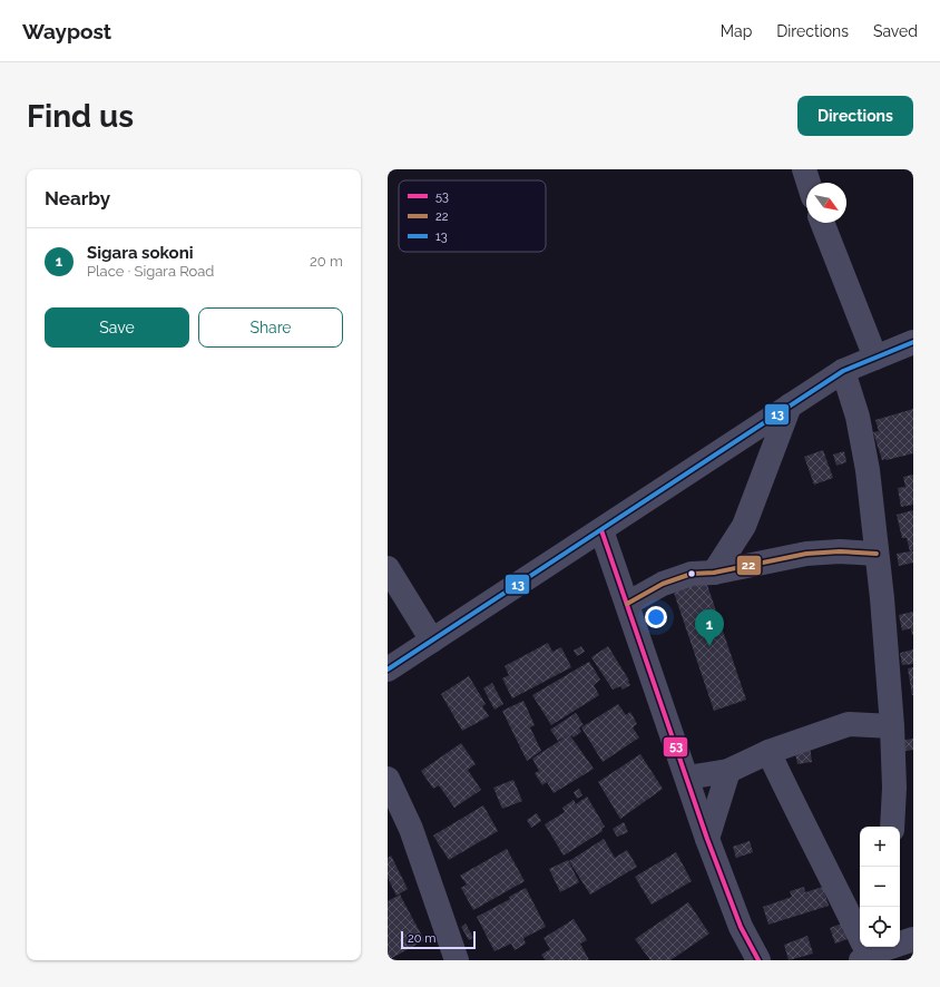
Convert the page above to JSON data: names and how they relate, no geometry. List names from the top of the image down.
{
  "lines": ["transit line 13", "transit line 53", "transit line 22"],
  "legend": ["53", "22", "13"],
  "scale_bar": "20 m",
  "north": "bottom right",
  "page": {
    "header": "Waypost",
    "nav": ["Map", "Directions", "Saved"],
    "buttons": [
      "Directions",
      ["Save", "Share"]
    ],
    "title": "Find us",
    "heading": "Nearby",
    "list": [
      {
        "mark": "1",
        "name": "Sigara sokoni",
        "note": "Place · Sigara Road",
        "value": "20 m"
      }
    ],
    "pins": "1",
    "map_buttons": ["+", "−"],
    "scale": "20 m"
  }
}
